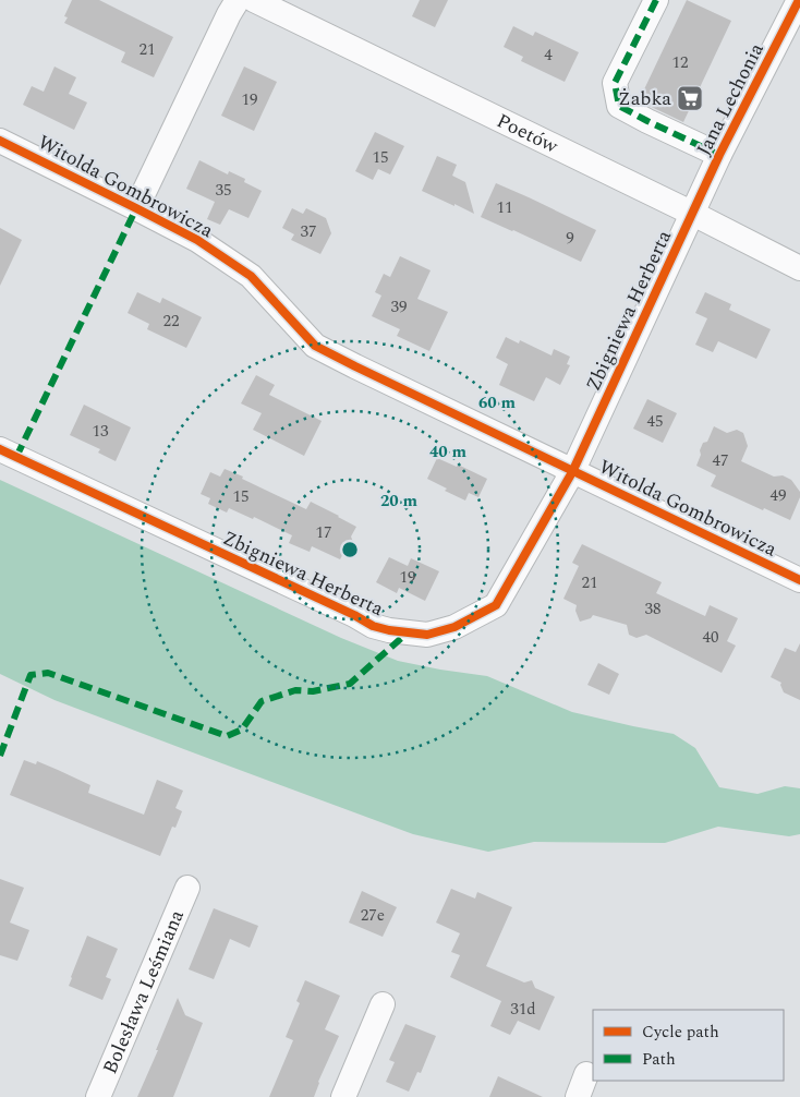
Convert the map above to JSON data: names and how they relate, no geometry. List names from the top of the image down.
{
  "streets": {
    "street": [
      "Jana Lechonia",
      "Poetów",
      "Witolda Gombrowicza",
      "Zbigniewa Herberta",
      "Bolesława Leśmiana"
    ]
  },
  "crossings": [
    ["Jana Lechonia", "Poetów"],
    ["Jana Lechonia", "Zbigniewa Herberta"],
    ["Poetów", "Zbigniewa Herberta"],
    ["Witolda Gombrowicza", "Zbigniewa Herberta"]
  ],
  "places": {
    "supermarket": ["Żabka"]
  },
  "house_numbers": [
    "21",
    "4",
    "12",
    "19",
    "15",
    "35",
    "11",
    "37",
    "9",
    "39",
    "22",
    "45",
    "13",
    "47",
    "49",
    "15",
    "17",
    "19",
    "21",
    "38",
    "40",
    "27e",
    "31d"
  ],
  "legend": ["Cycle path", "Path"],
  "rings": ["60 m", "40 m", "20 m"]
}
